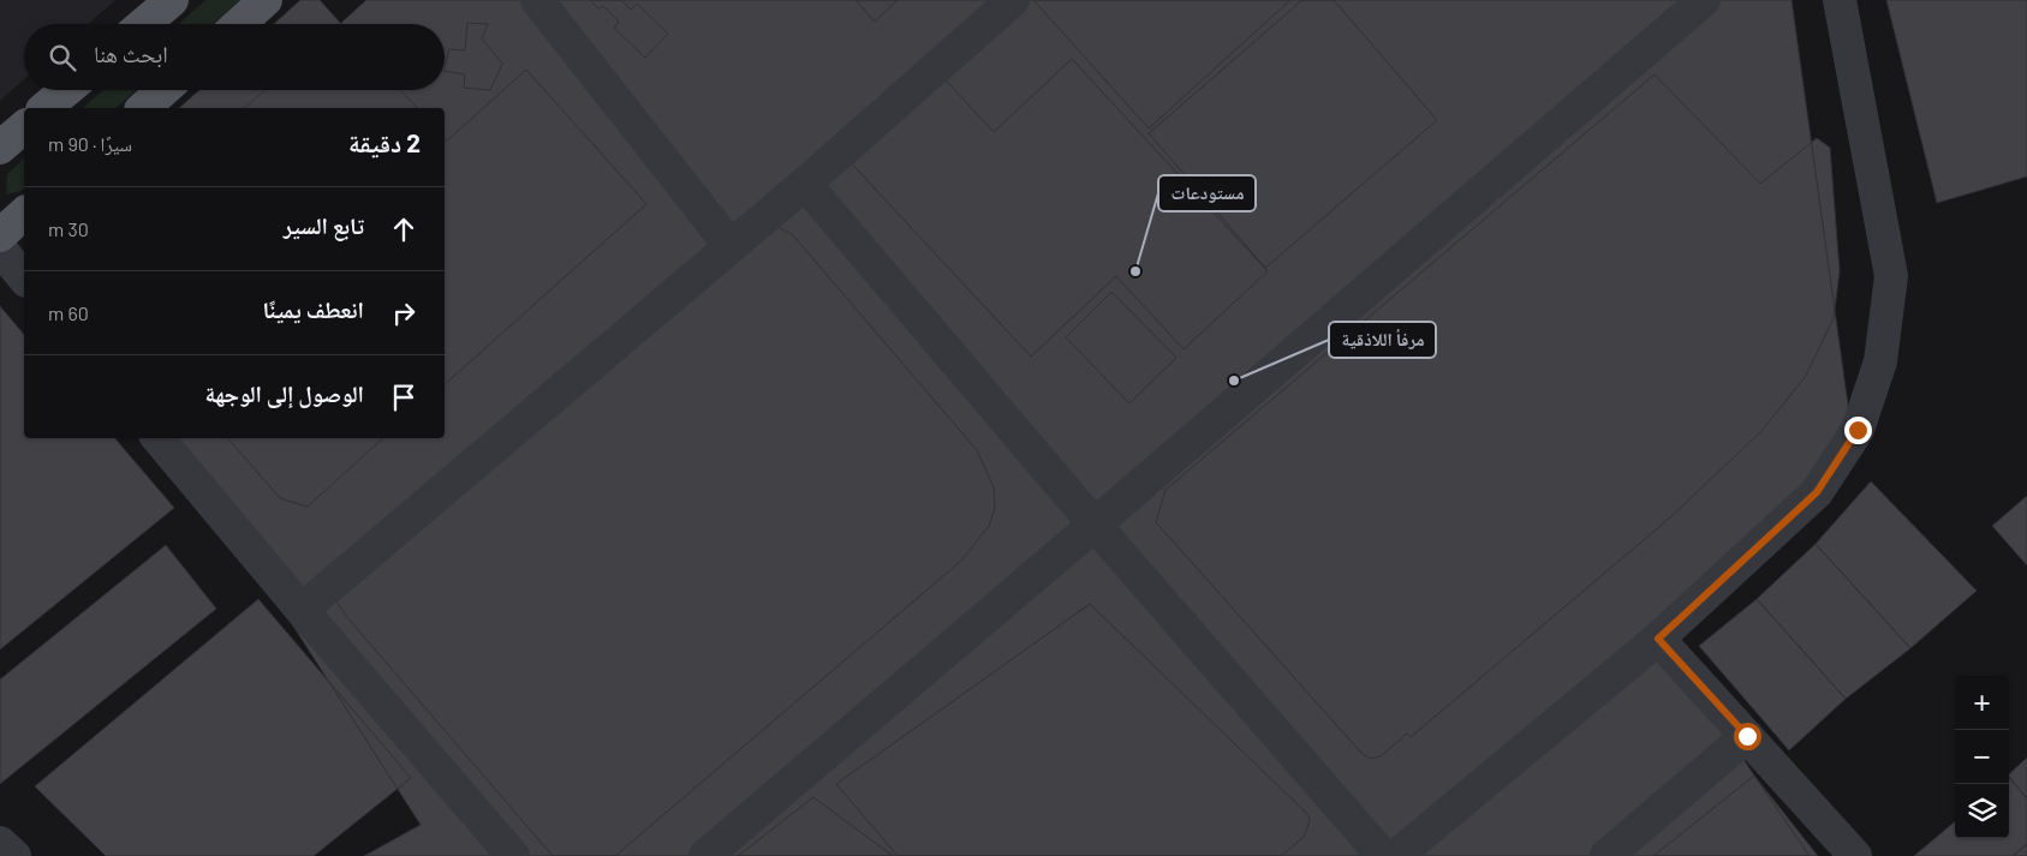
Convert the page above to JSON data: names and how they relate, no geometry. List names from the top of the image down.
{
  "places": ["مستودعات", "مرفأ اللاذقية"],
  "page": {
    "search": "ابحث هنا",
    "heading": ["2 دقيقة", "سيرًا · 90 m"],
    "list": [
      ["تابع السير", "30 m"],
      ["انعطف يمينًا", "60 m"],
      "الوصول إلى الوجهة"
    ],
    "map_buttons": ["+", "−"]
  }
}
